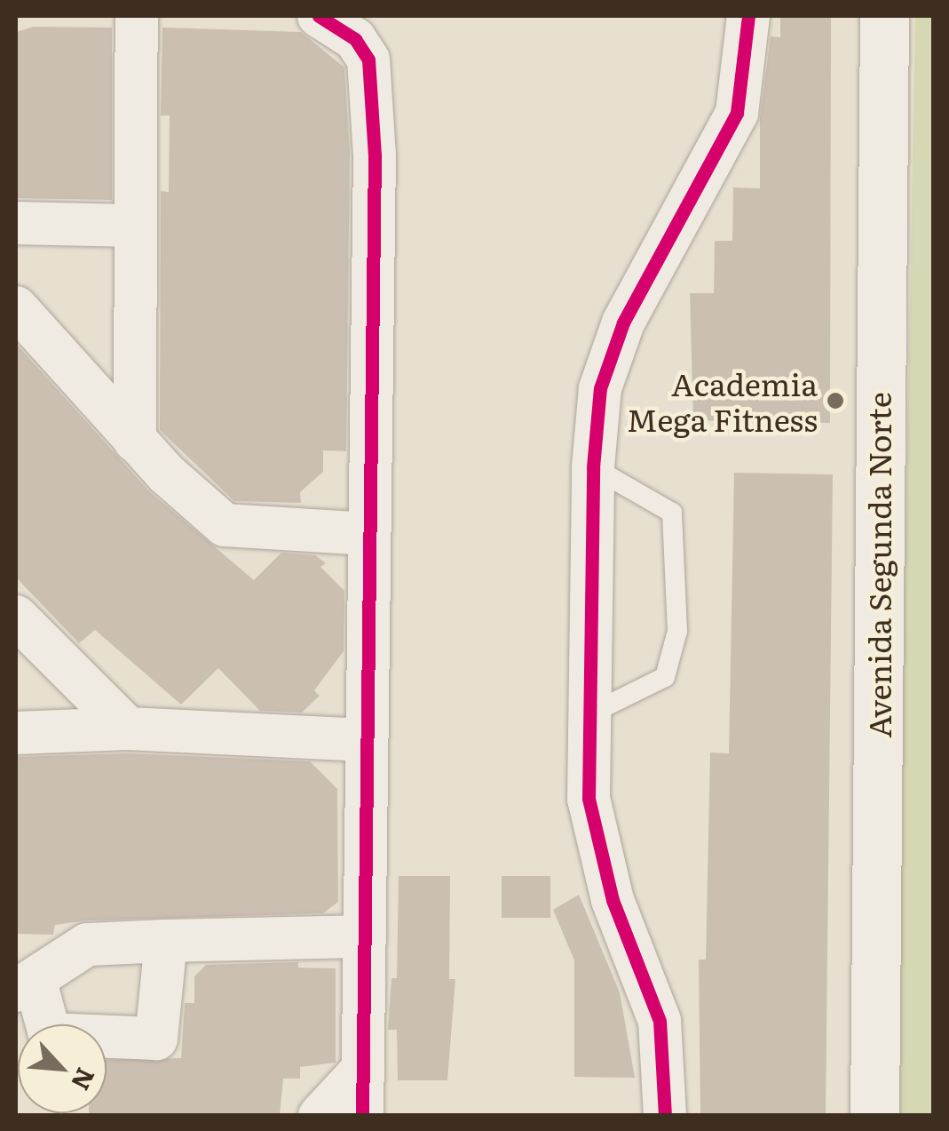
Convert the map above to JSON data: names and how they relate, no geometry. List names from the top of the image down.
{
  "streets": {
    "main road": ["Avenida Segunda Norte"]
  },
  "places": ["Academia Mega Fitness"],
  "north": "bottom right"
}
